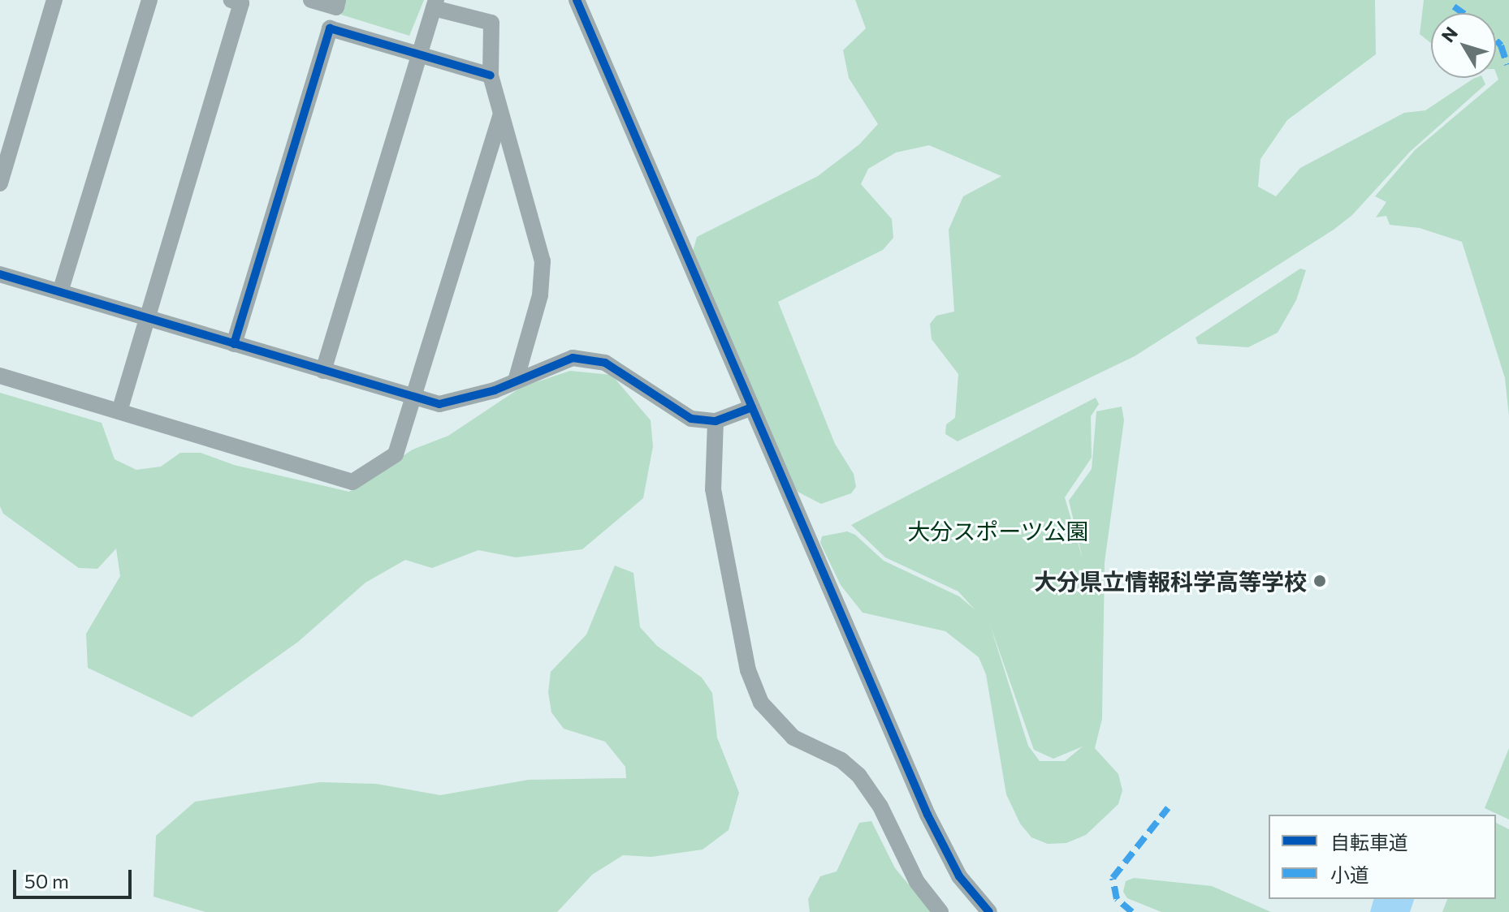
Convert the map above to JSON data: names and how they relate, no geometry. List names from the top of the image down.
{
  "parks": ["大分スポーツ公園"],
  "places": ["大分県立情報科学高等学校"],
  "legend": ["自転車道", "小道"],
  "scale_bar": "50 m",
  "north": "top left"
}
